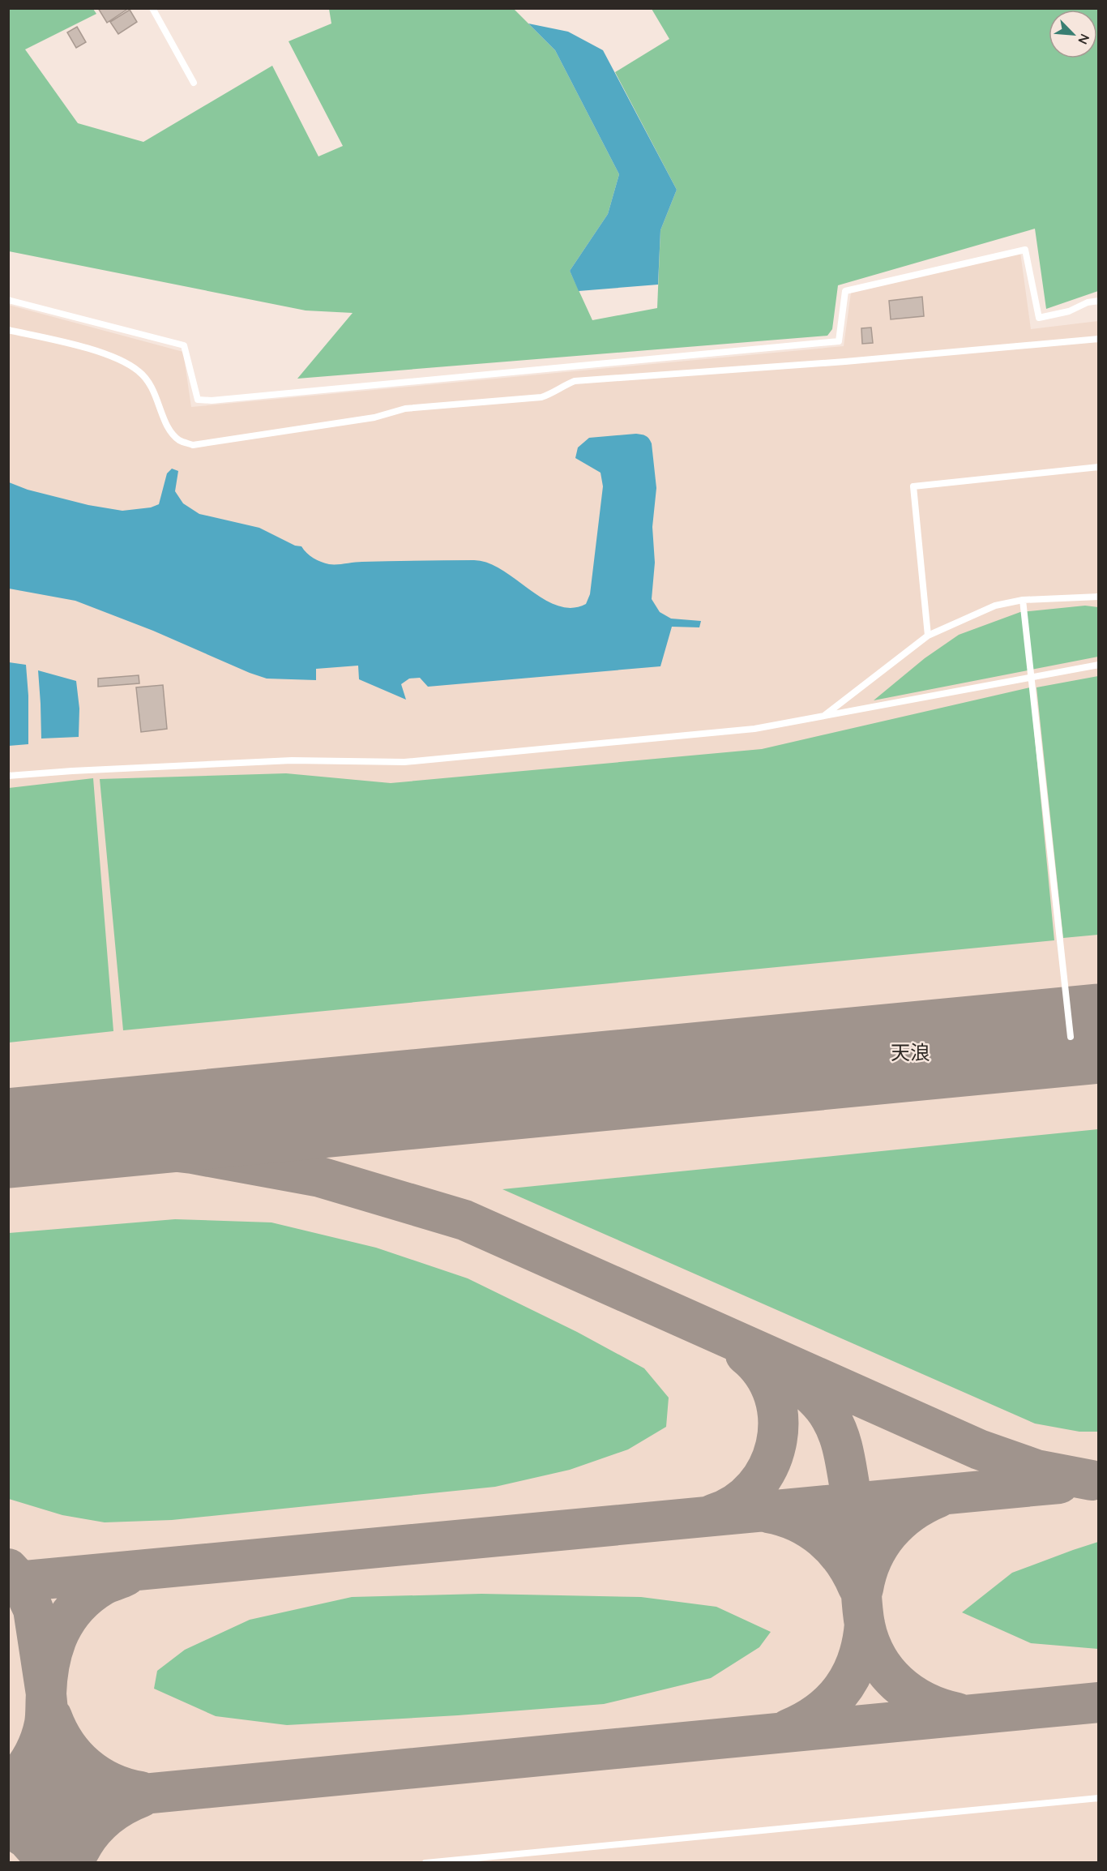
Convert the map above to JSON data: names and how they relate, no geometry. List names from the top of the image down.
{
  "districts": ["天浪"],
  "north": "bottom right"
}
